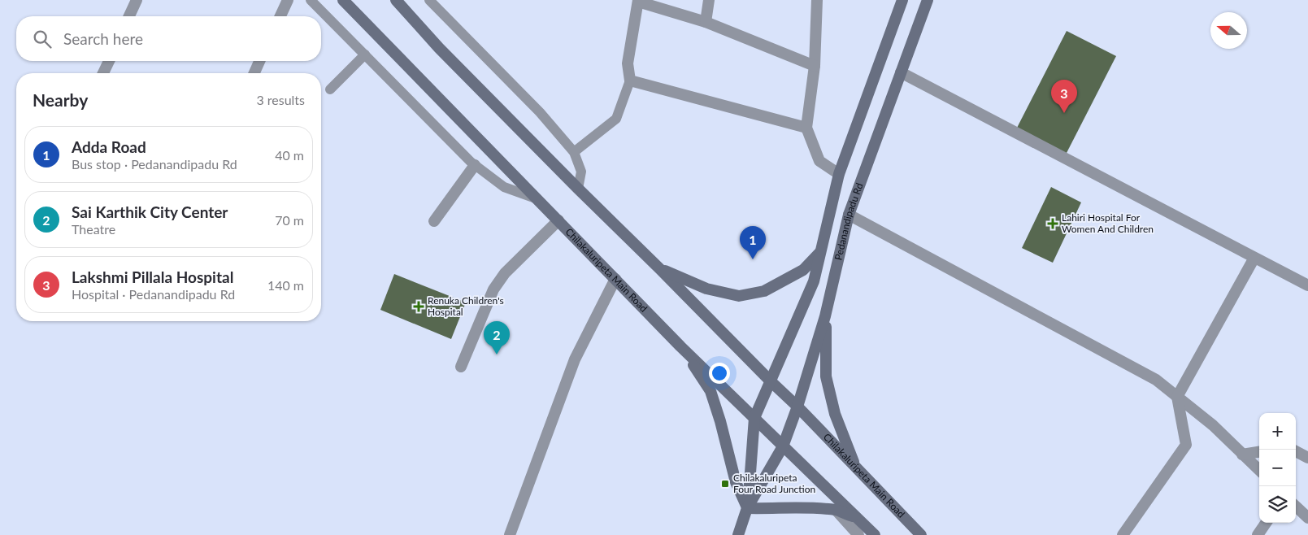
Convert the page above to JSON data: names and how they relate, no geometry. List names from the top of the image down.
{
  "streets": {
    "main road": ["Pedanandipadu Rd", "Chilakaluripeta Main Road"]
  },
  "crossings": [
    ["Pedanandipadu Rd", "Chilakaluripeta Main Road"]
  ],
  "places": {
    "health": ["Lahiri Hospital For Women And Children", "Renuka Children's Hospital"],
    "transit": ["Chilakaluripeta Four Road Junction"]
  },
  "north": "left",
  "page": {
    "search": "Search here",
    "heading": ["Nearby", "3 results"],
    "pins": ["3", "1", "2"],
    "list": [
      {
        "mark": "1",
        "name": "Adda Road",
        "note": "Bus stop · Pedanandipadu Rd",
        "value": "40 m"
      },
      {
        "mark": "2",
        "name": "Sai Karthik City Center",
        "note": "Theatre",
        "value": "70 m"
      },
      {
        "mark": "3",
        "name": "Lakshmi Pillala Hospital",
        "note": "Hospital · Pedanandipadu Rd",
        "value": "140 m"
      }
    ],
    "map_buttons": ["+", "−"]
  }
}
